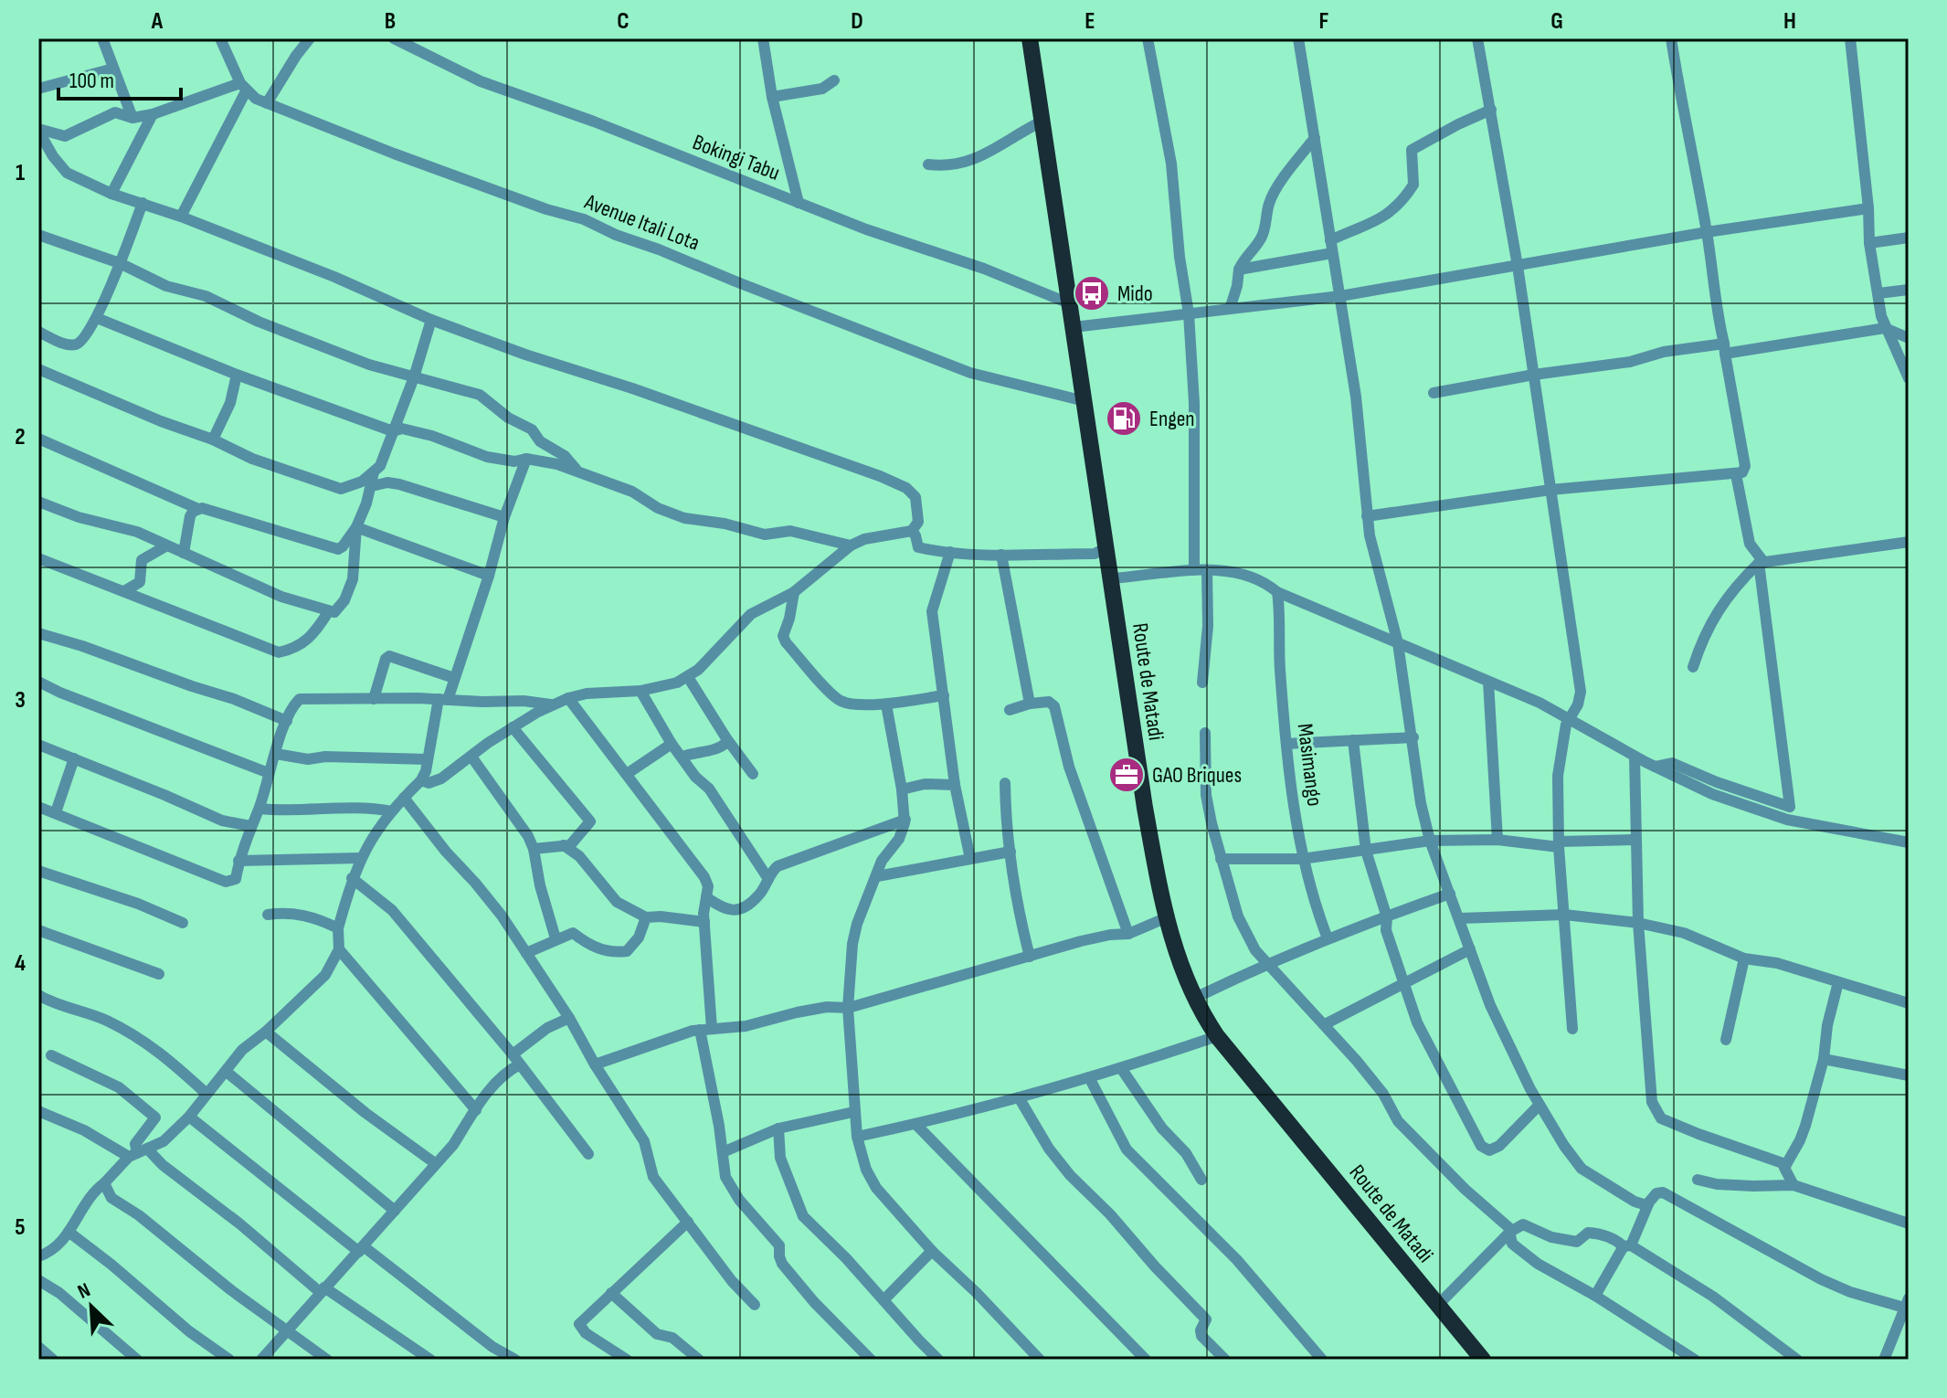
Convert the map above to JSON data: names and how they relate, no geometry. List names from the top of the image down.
{
  "streets": {
    "highway": ["Route de Matadi"],
    "street": ["Bokingi Tabu", "Avenue Itali Lota", "Masimango"]
  },
  "crossings": [
    ["Bokingi Tabu", "Route de Matadi"],
    ["Avenue Itali Lota", "Route de Matadi"]
  ],
  "places": {
    "bus stop": ["Mido"],
    "fuel station": ["Engen"],
    "office": ["GAO Briques"]
  },
  "scale_bar": "100 m",
  "north": "top left",
  "grid": {
    "columns": [
      "A",
      "B",
      "C",
      "D",
      "E",
      "F",
      "G",
      "H"
    ],
    "rows": [
      "1",
      "2",
      "3",
      "4",
      "5"
    ]
  }
}
